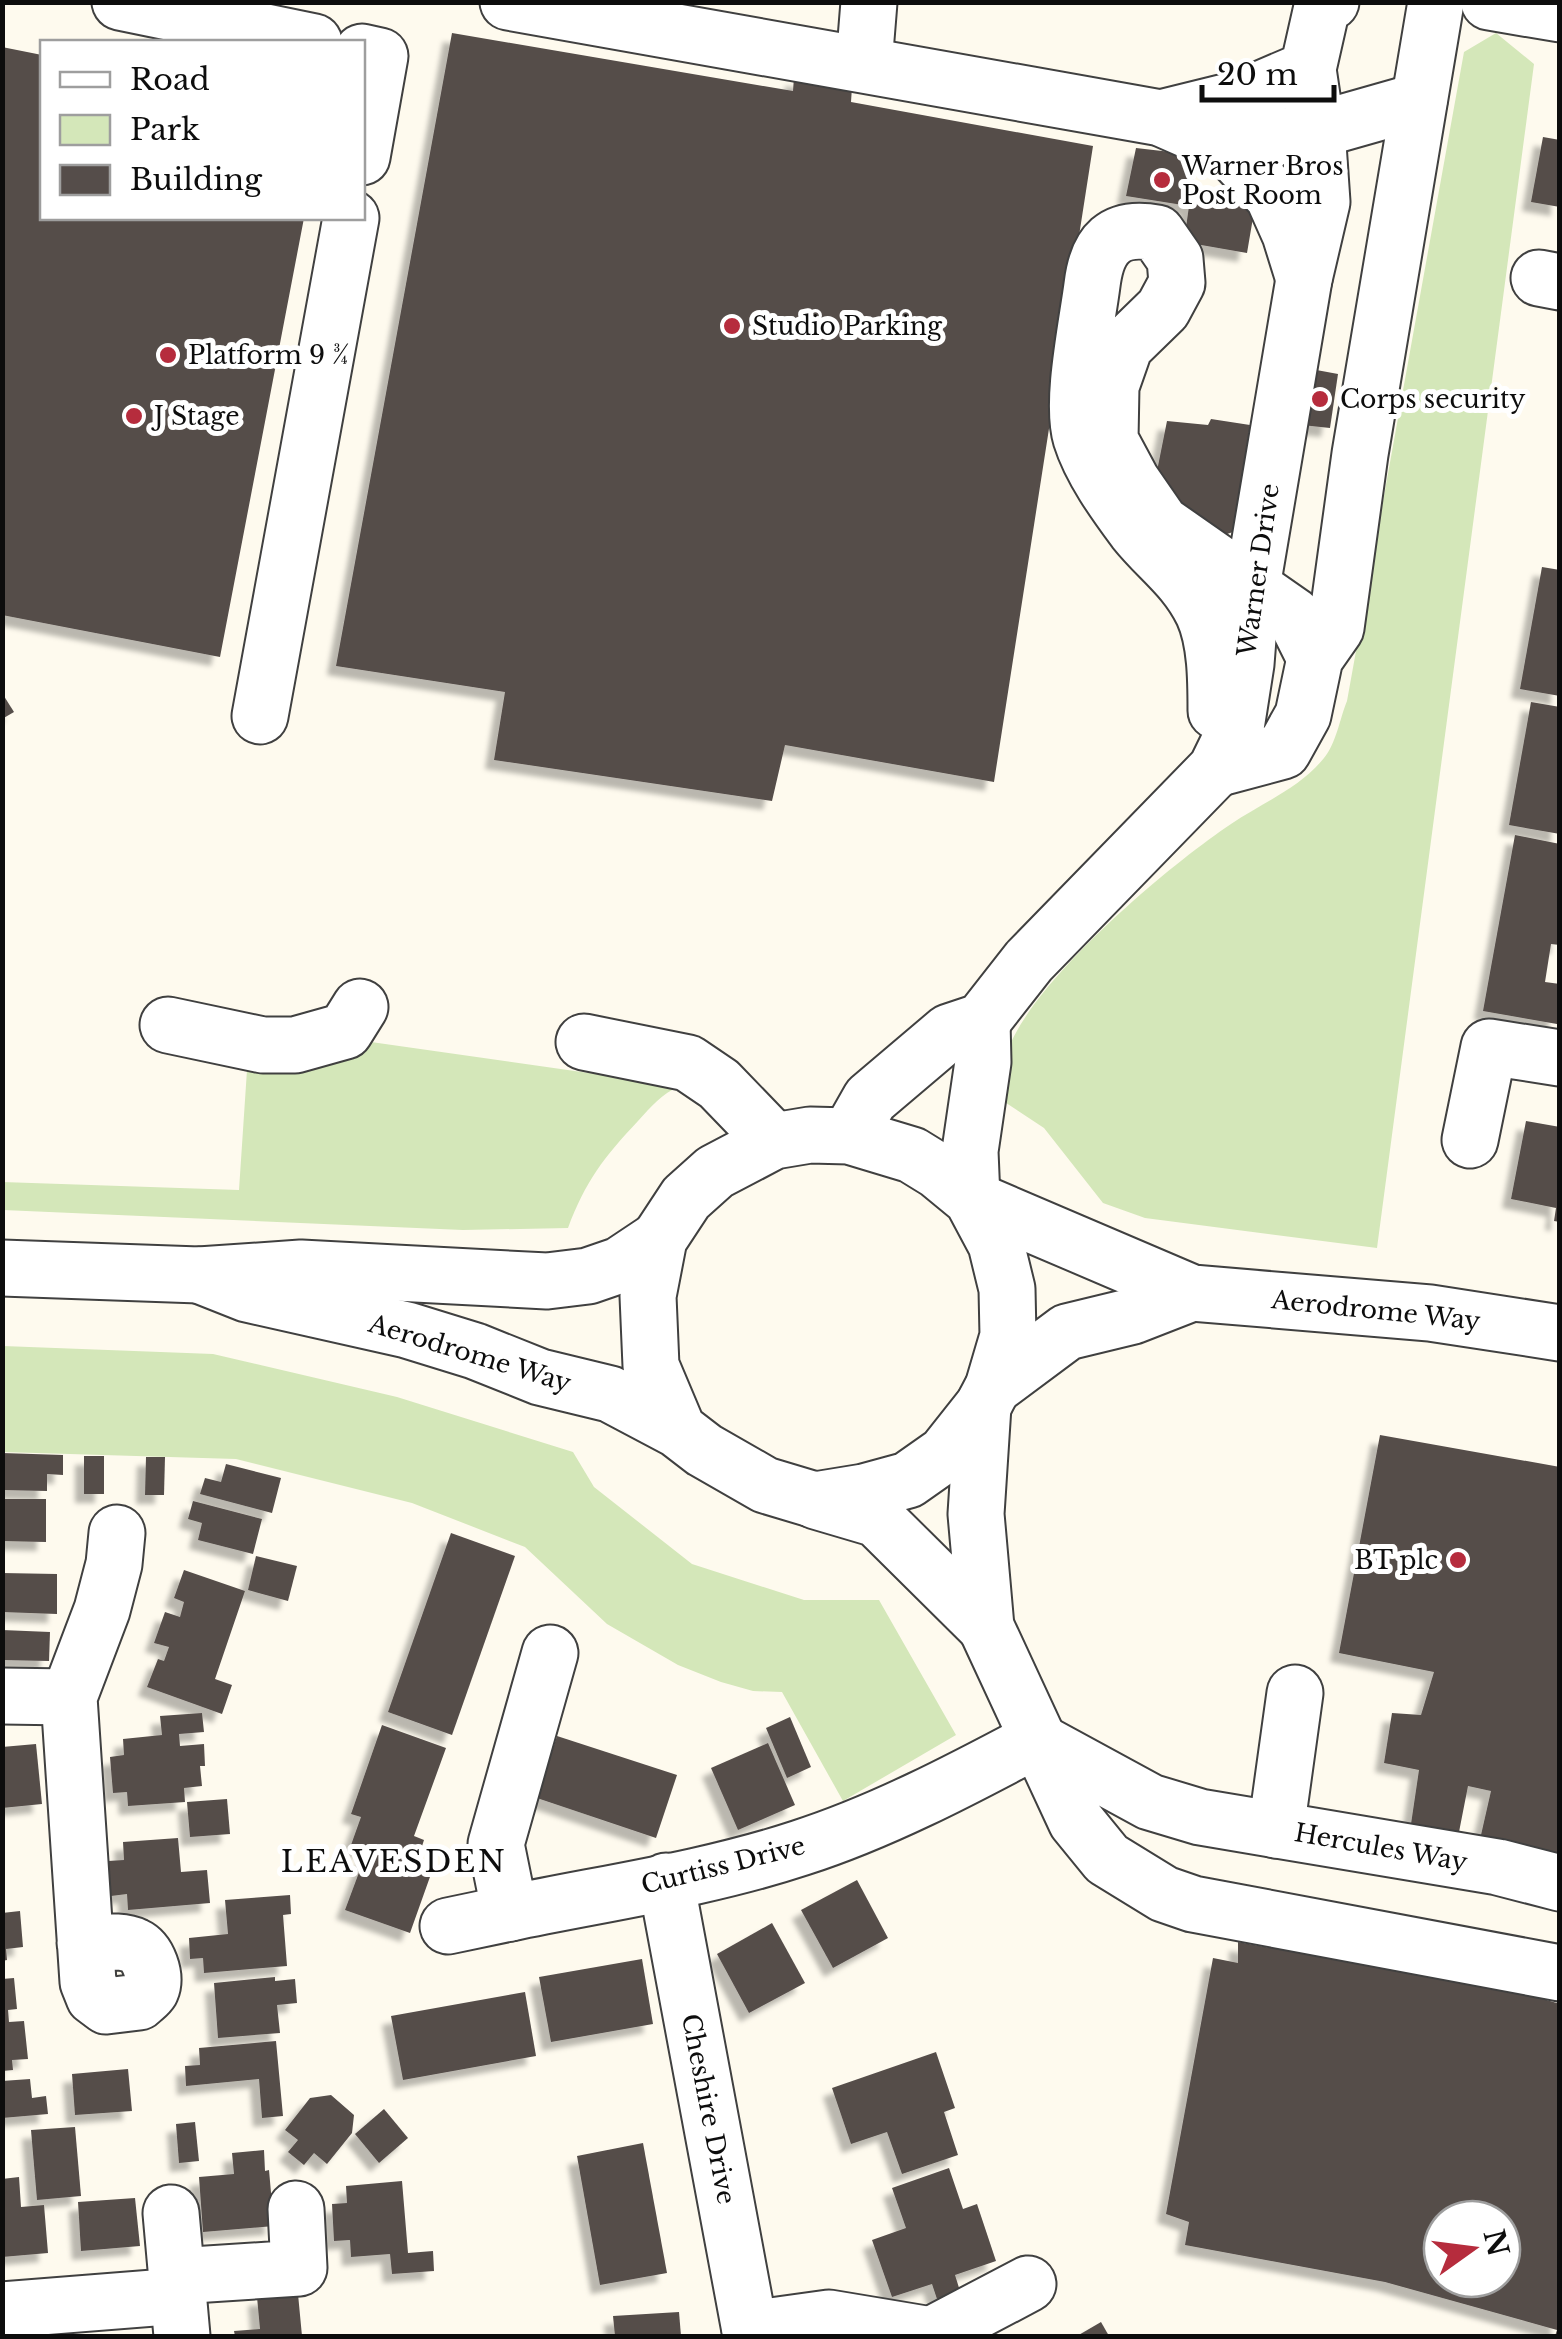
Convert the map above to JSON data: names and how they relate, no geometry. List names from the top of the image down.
{
  "streets": {
    "street": [
      "Warner Drive",
      "Aerodrome Way",
      "Hercules Way",
      "Curtiss Drive",
      "Cheshire Drive"
    ]
  },
  "crossings": [
    ["Hercules Way", "Curtiss Drive"],
    ["Curtiss Drive", "Cheshire Drive"]
  ],
  "districts": ["LEAVESDEN"],
  "places": [
    "Warner Bros Post Room",
    "Studio Parking",
    "Platform 9 ¾",
    "Corps security",
    "J Stage",
    "BT plc"
  ],
  "legend": ["Road", "Park", "Building"],
  "scale_bar": "20 m",
  "north": "right"
}
